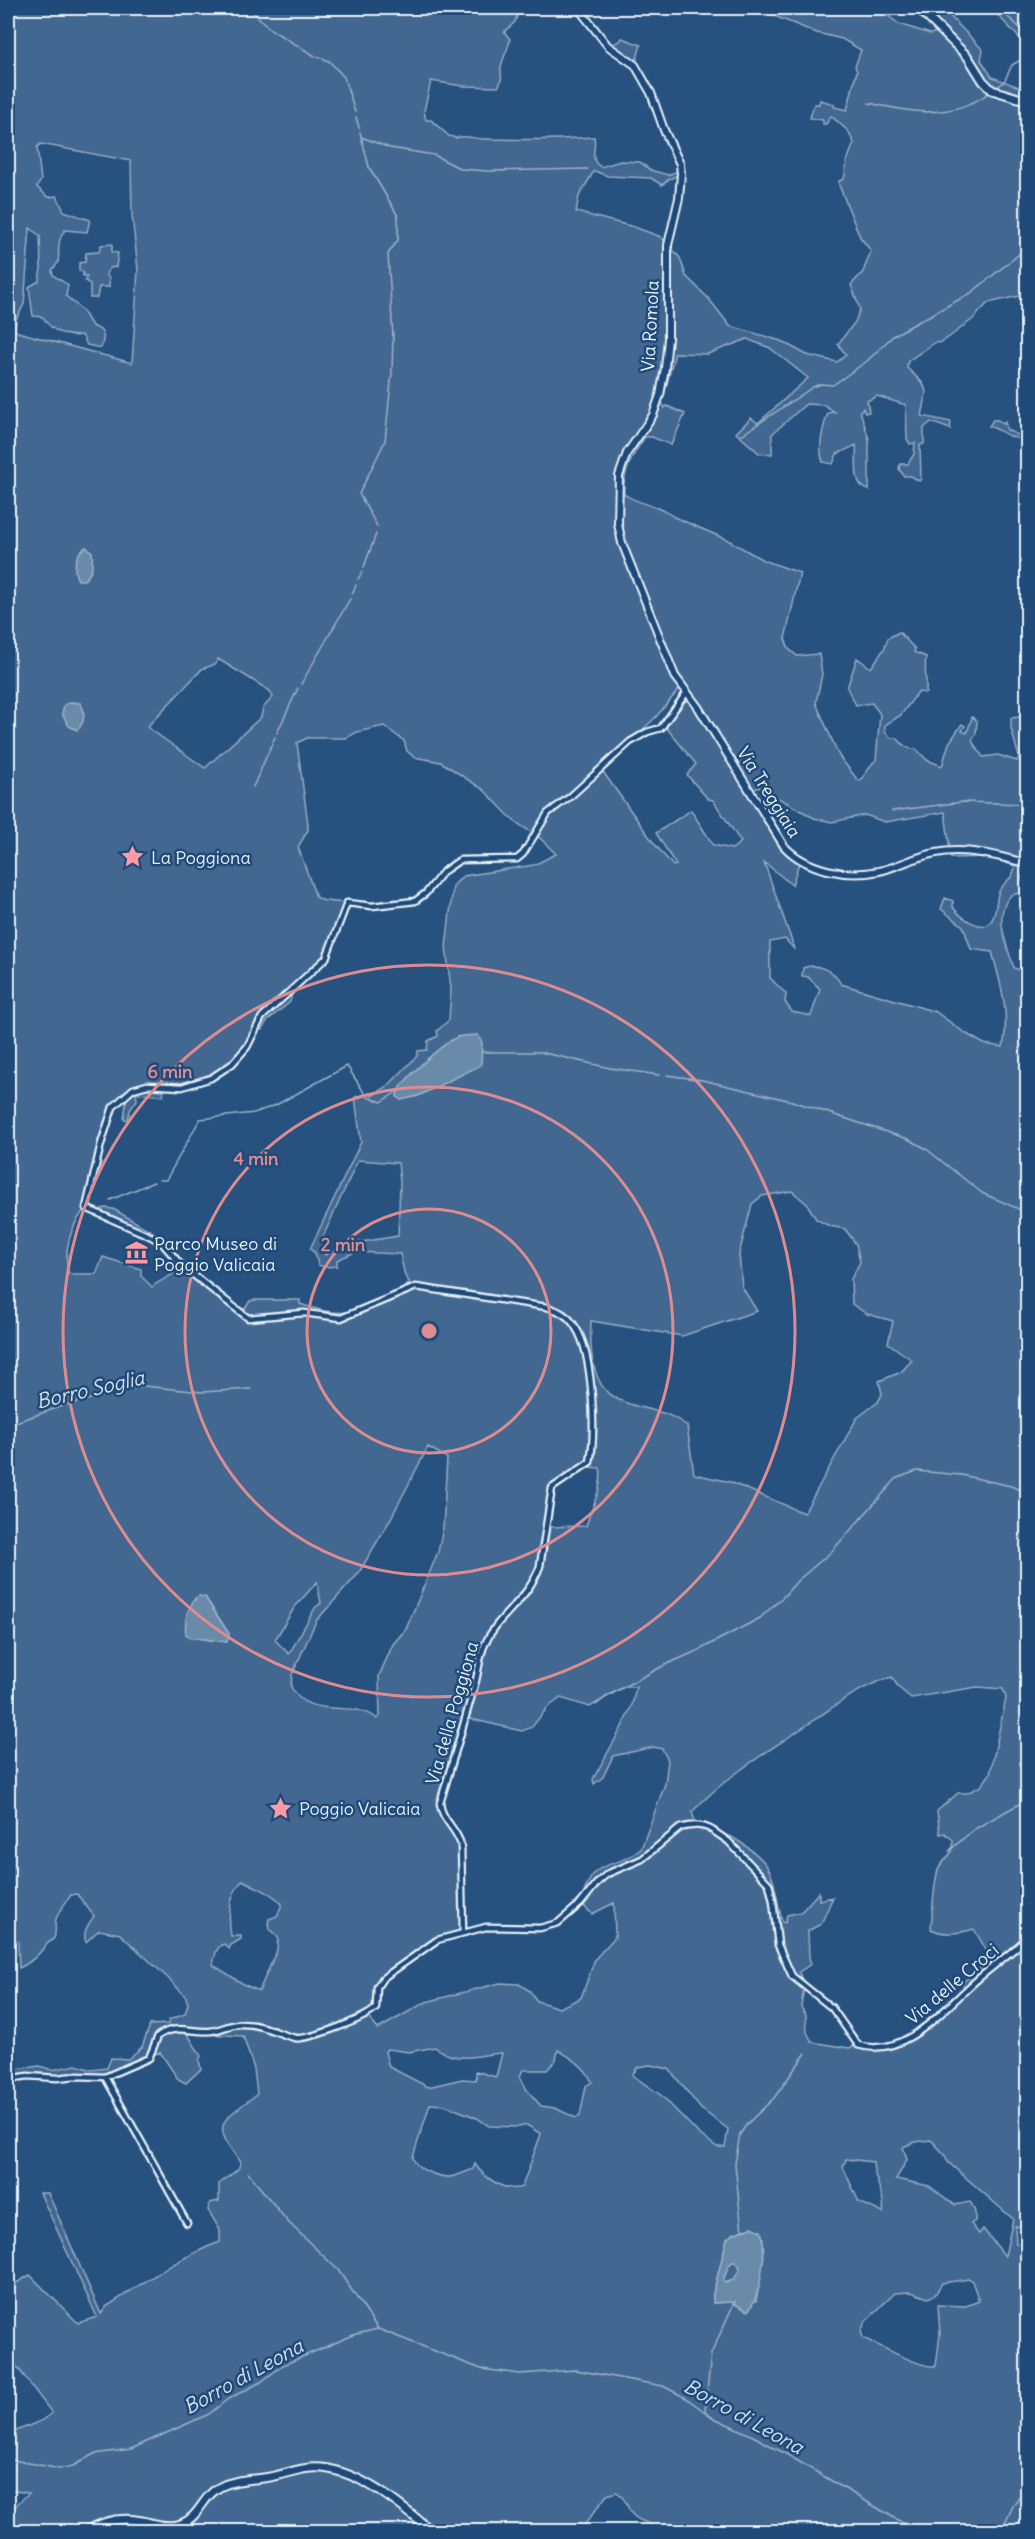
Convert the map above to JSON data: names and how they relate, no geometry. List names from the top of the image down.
{
  "streets": {
    "street": [
      "Via Romola",
      "Via Treggiaia",
      "Via della Poggiona",
      "Via delle Croci"
    ]
  },
  "crossings": [
    ["Via Romola", "Via Treggiaia"],
    ["Via Romola", "Via della Poggiona"],
    ["Via Treggiaia", "Via della Poggiona"],
    ["Via della Poggiona", "Via delle Croci"]
  ],
  "water": ["Borro Soglia", "Borro di Leona"],
  "places": {
    "place": ["La Poggiona", "Poggio Valicaia"],
    "museum": ["Parco Museo di Poggio Valicaia"]
  },
  "rings": ["6 min", "4 min", "2 min"]
}
